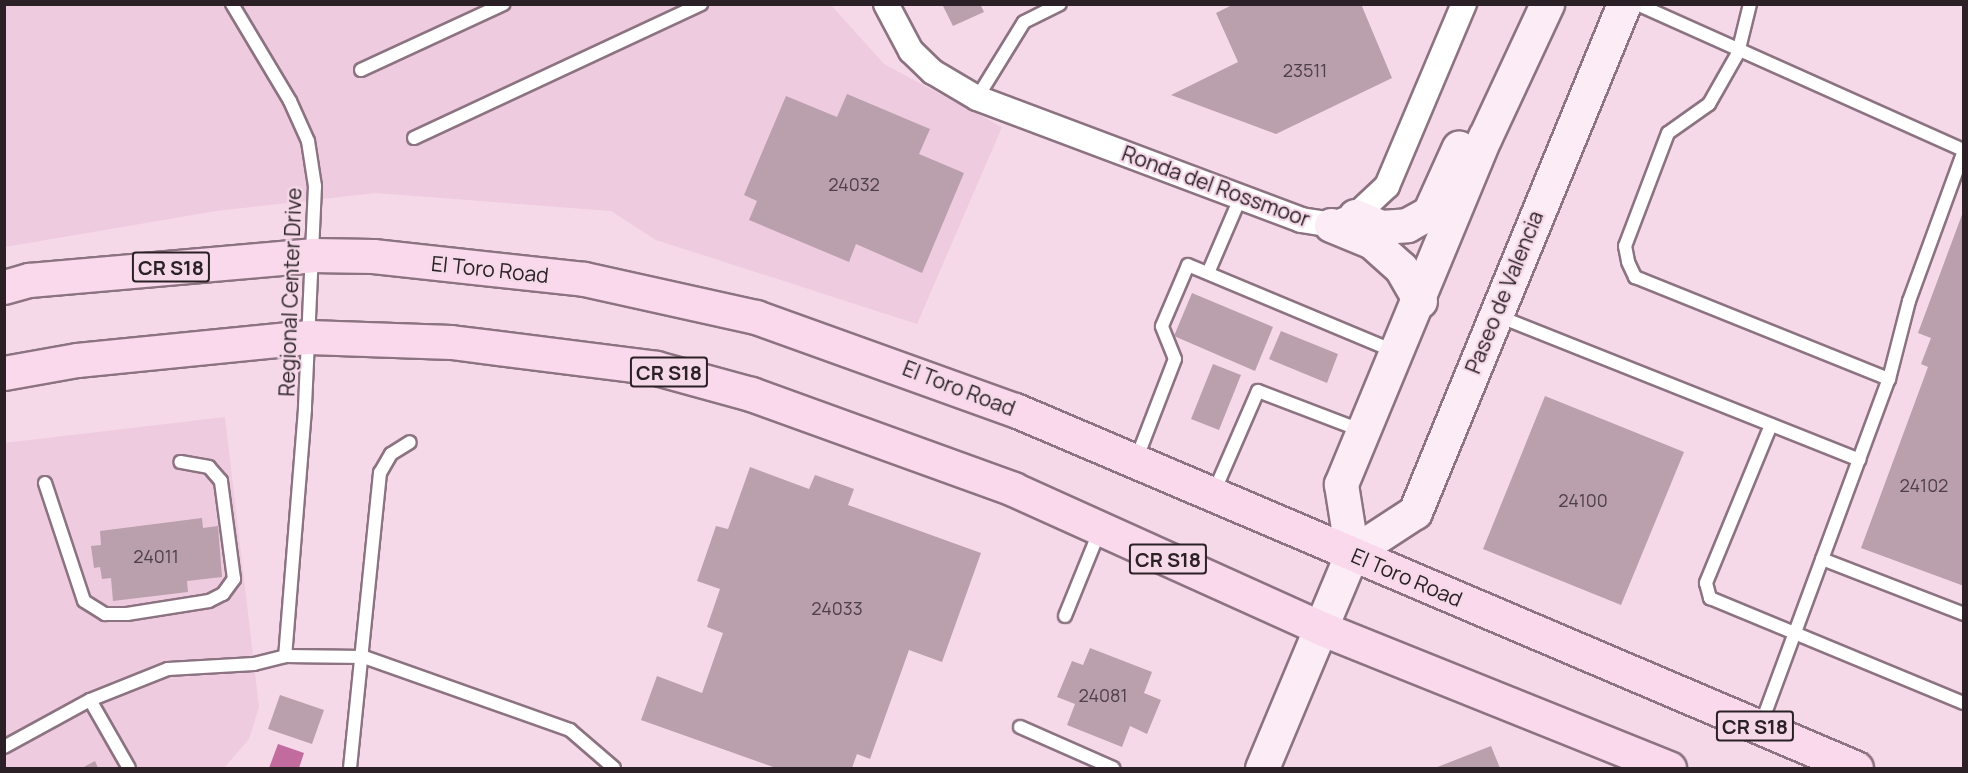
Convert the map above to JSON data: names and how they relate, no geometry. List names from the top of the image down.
{
  "streets": {
    "main road": ["CR S18", "El Toro Road", "Paseo de Valencia"],
    "street": ["Ronda del Rossmoor"],
    "lane": ["Regional Center Drive"]
  },
  "crossings": [
    ["CR S18", "Regional Center Drive"],
    ["El Toro Road", "Regional Center Drive"],
    ["El Toro Road", "Paseo de Valencia"]
  ],
  "house_numbers": [
    "23511",
    "24032",
    "24102",
    "24100",
    "24011",
    "24033",
    "24081"
  ]
}
